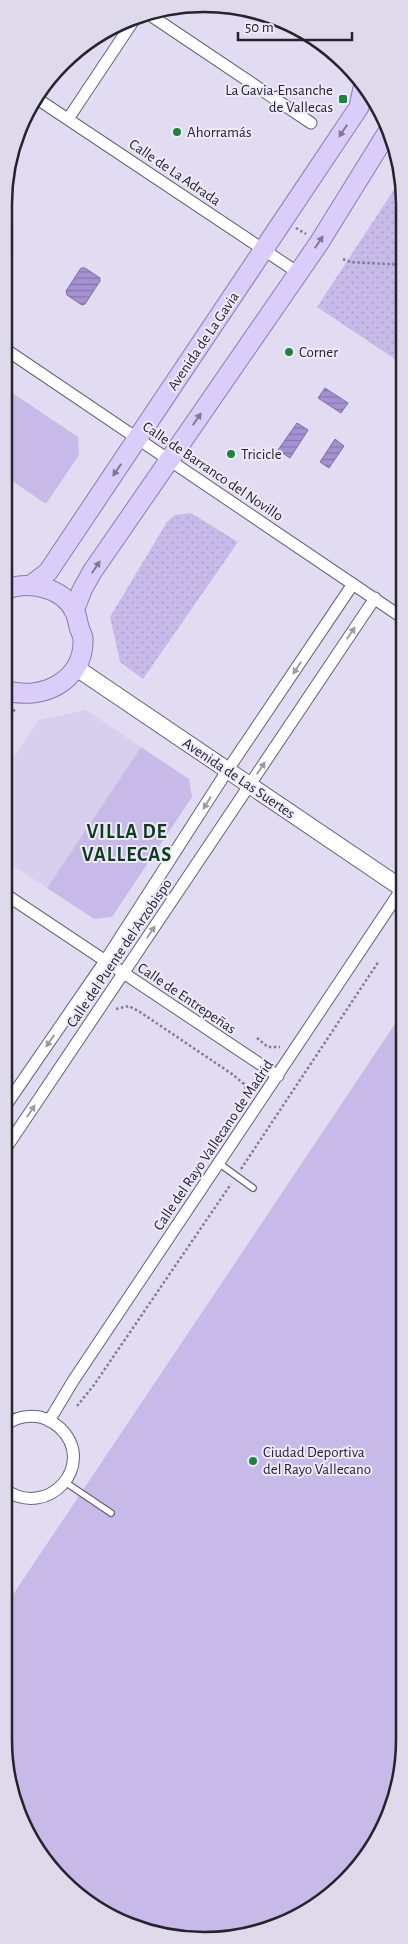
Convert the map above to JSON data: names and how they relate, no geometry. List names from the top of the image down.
{
  "streets": {
    "main road": ["Avenida de La Gavia", "Avenida de Las Suertes"],
    "street": [
      "Calle de La Adrada",
      "Calle de Barranco del Novillo",
      "Calle del Puente del Arzobispo",
      "Calle de Entrepeñas",
      "Calle del Rayo Vallecano de Madrid"
    ]
  },
  "crossings": [
    ["Calle de La Adrada", "Avenida de La Gavia"],
    ["Avenida de La Gavia", "Calle de Barranco del Novillo"],
    ["Calle de Barranco del Novillo", "Calle del Puente del Arzobispo"],
    ["Avenida de Las Suertes", "Calle del Puente del Arzobispo"],
    ["Calle del Puente del Arzobispo", "Calle de Entrepeñas"],
    ["Calle de Entrepeñas", "Calle del Rayo Vallecano de Madrid"]
  ],
  "districts": ["VILLA DE VALLECAS"],
  "places": {
    "transit": ["La Gavia-Ensanche de Vallecas"],
    "other": [
      "Ahorramás",
      "Corner",
      "Tricicle",
      "Ciudad Deportiva del Rayo Vallecano"
    ]
  },
  "scale_bar": "50 m"
}
